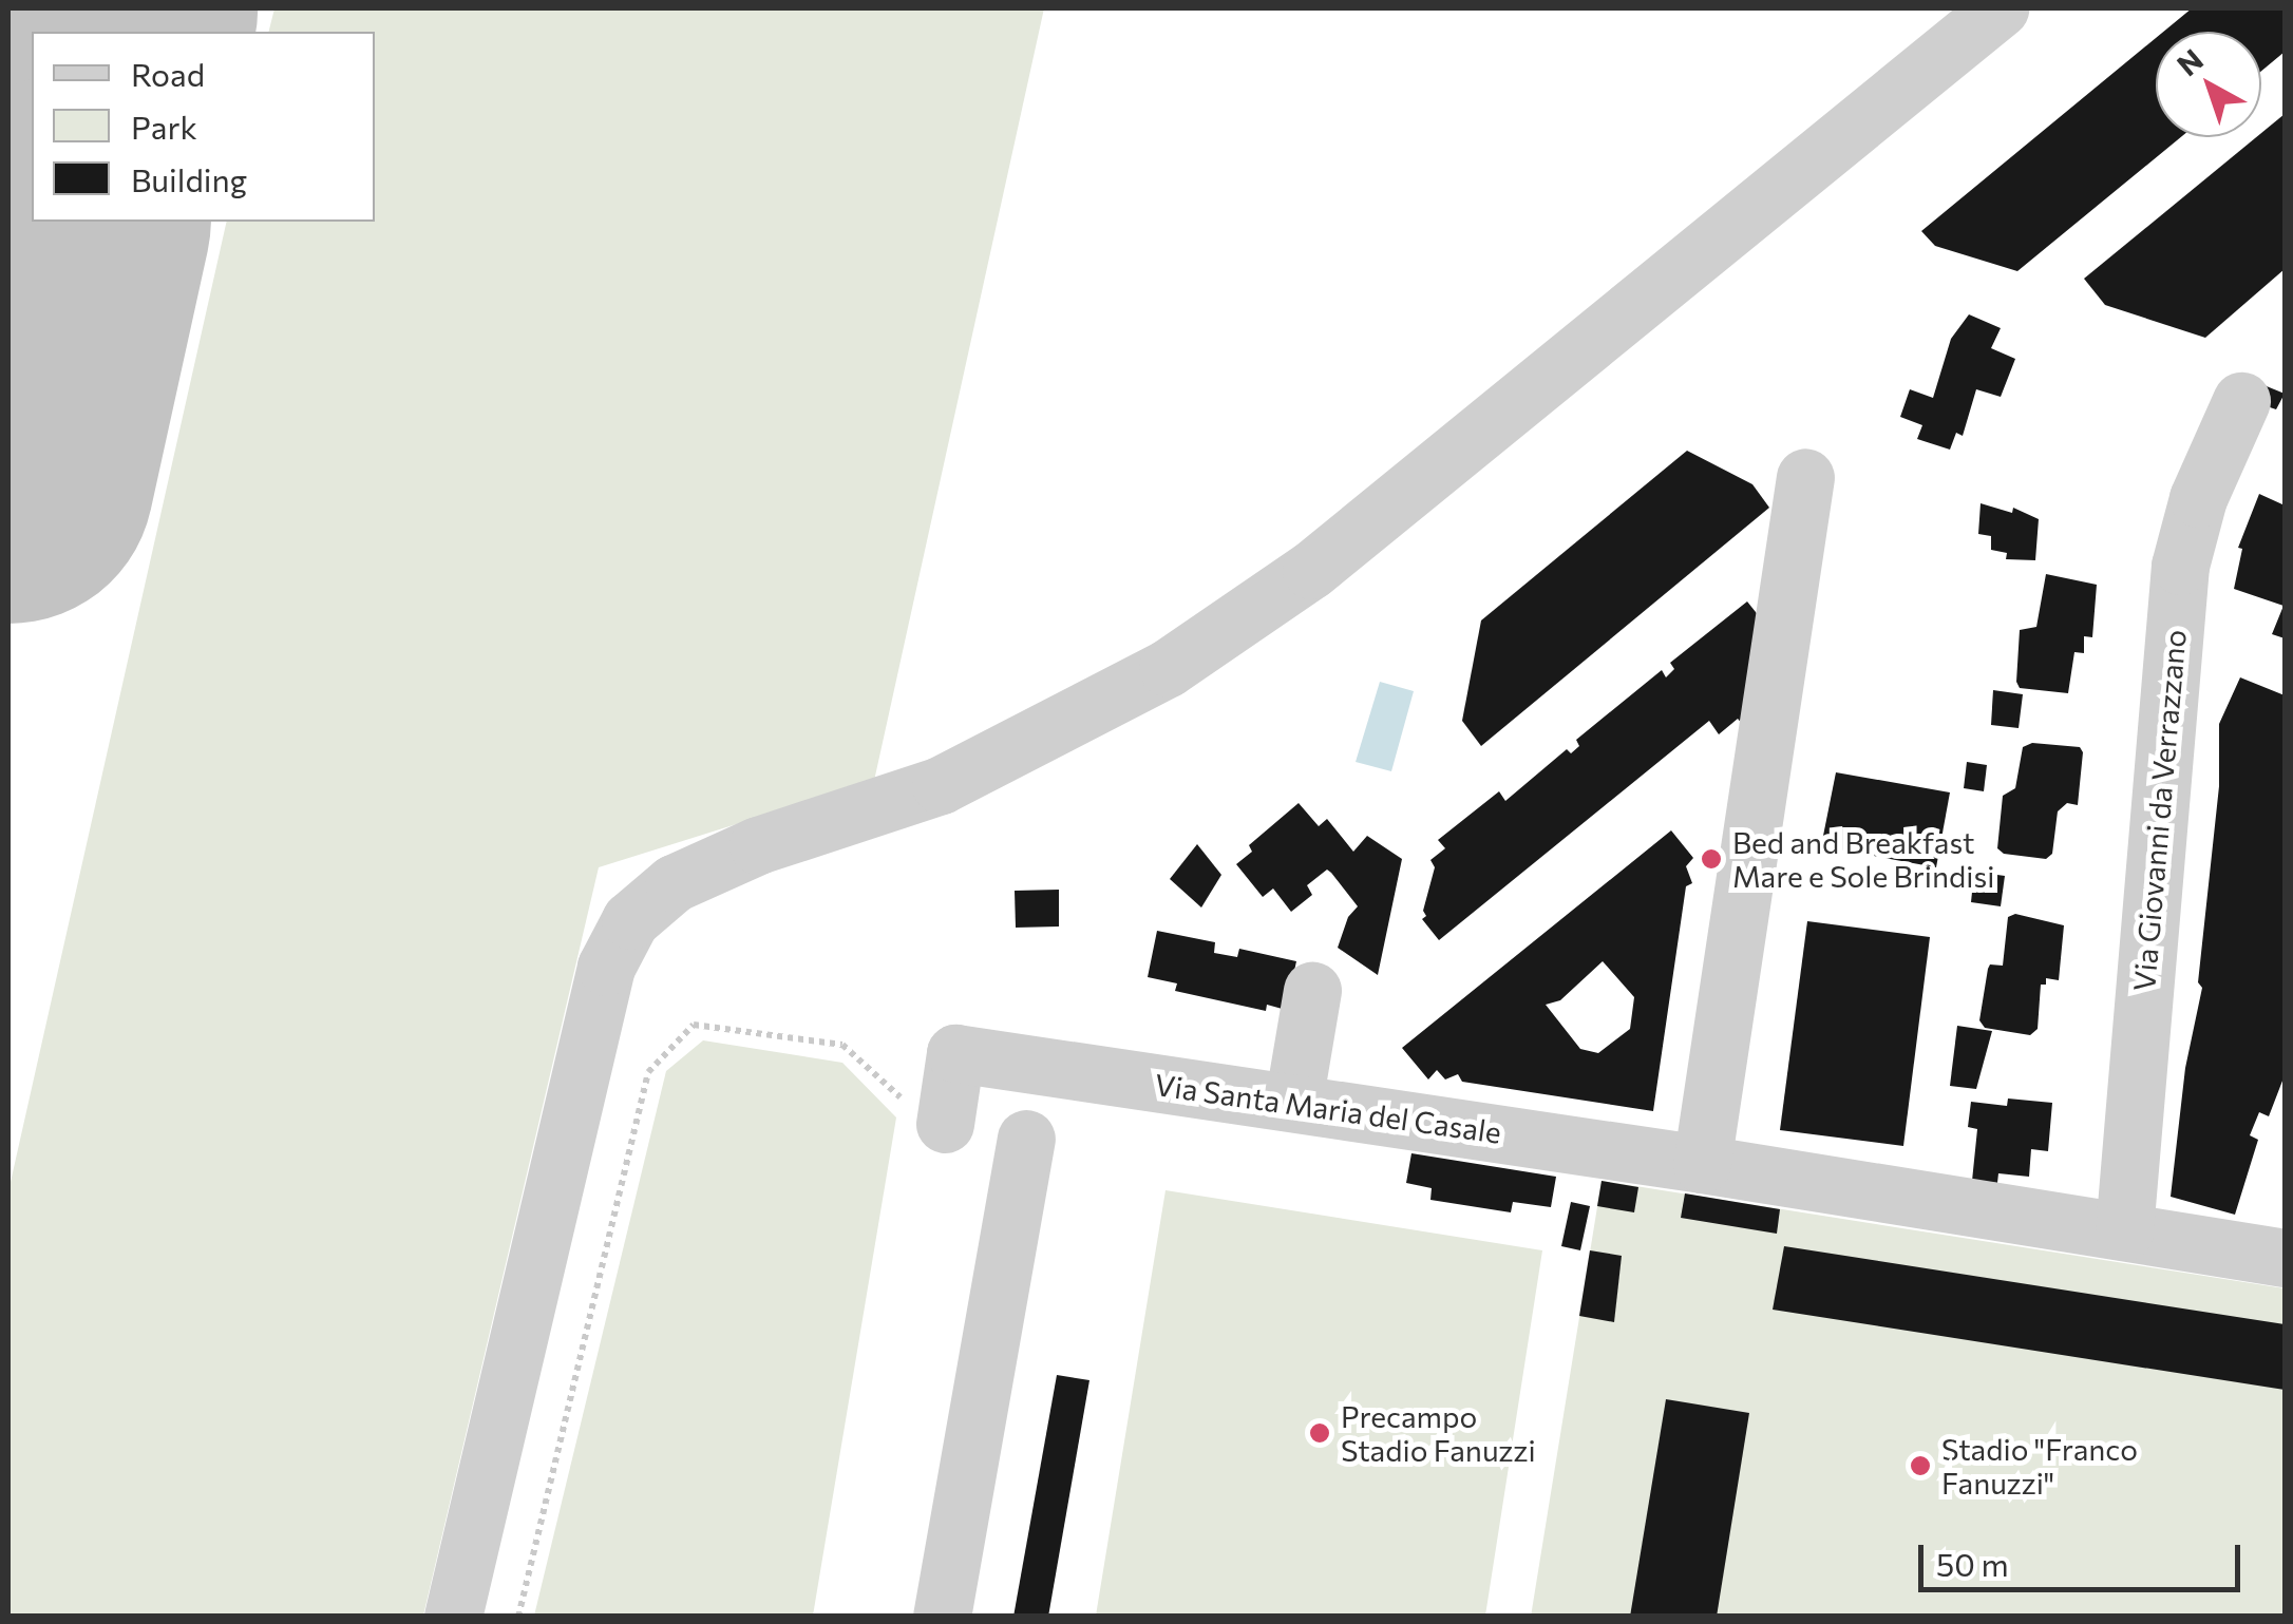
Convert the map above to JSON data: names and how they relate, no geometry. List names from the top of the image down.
{
  "streets": {
    "street": ["Via Giovanni da Verrazzano", "Via Santa Maria del Casale"]
  },
  "crossings": [
    ["Via Giovanni da Verrazzano", "Via Santa Maria del Casale"]
  ],
  "places": ["Bed and Breakfast Mare e Sole Brindisi", "Precampo Stadio Fanuzzi", "Stadio \"Franco Fanuzzi\""],
  "legend": ["Road", "Park", "Building"],
  "scale_bar": "50 m",
  "north": "top left"
}
